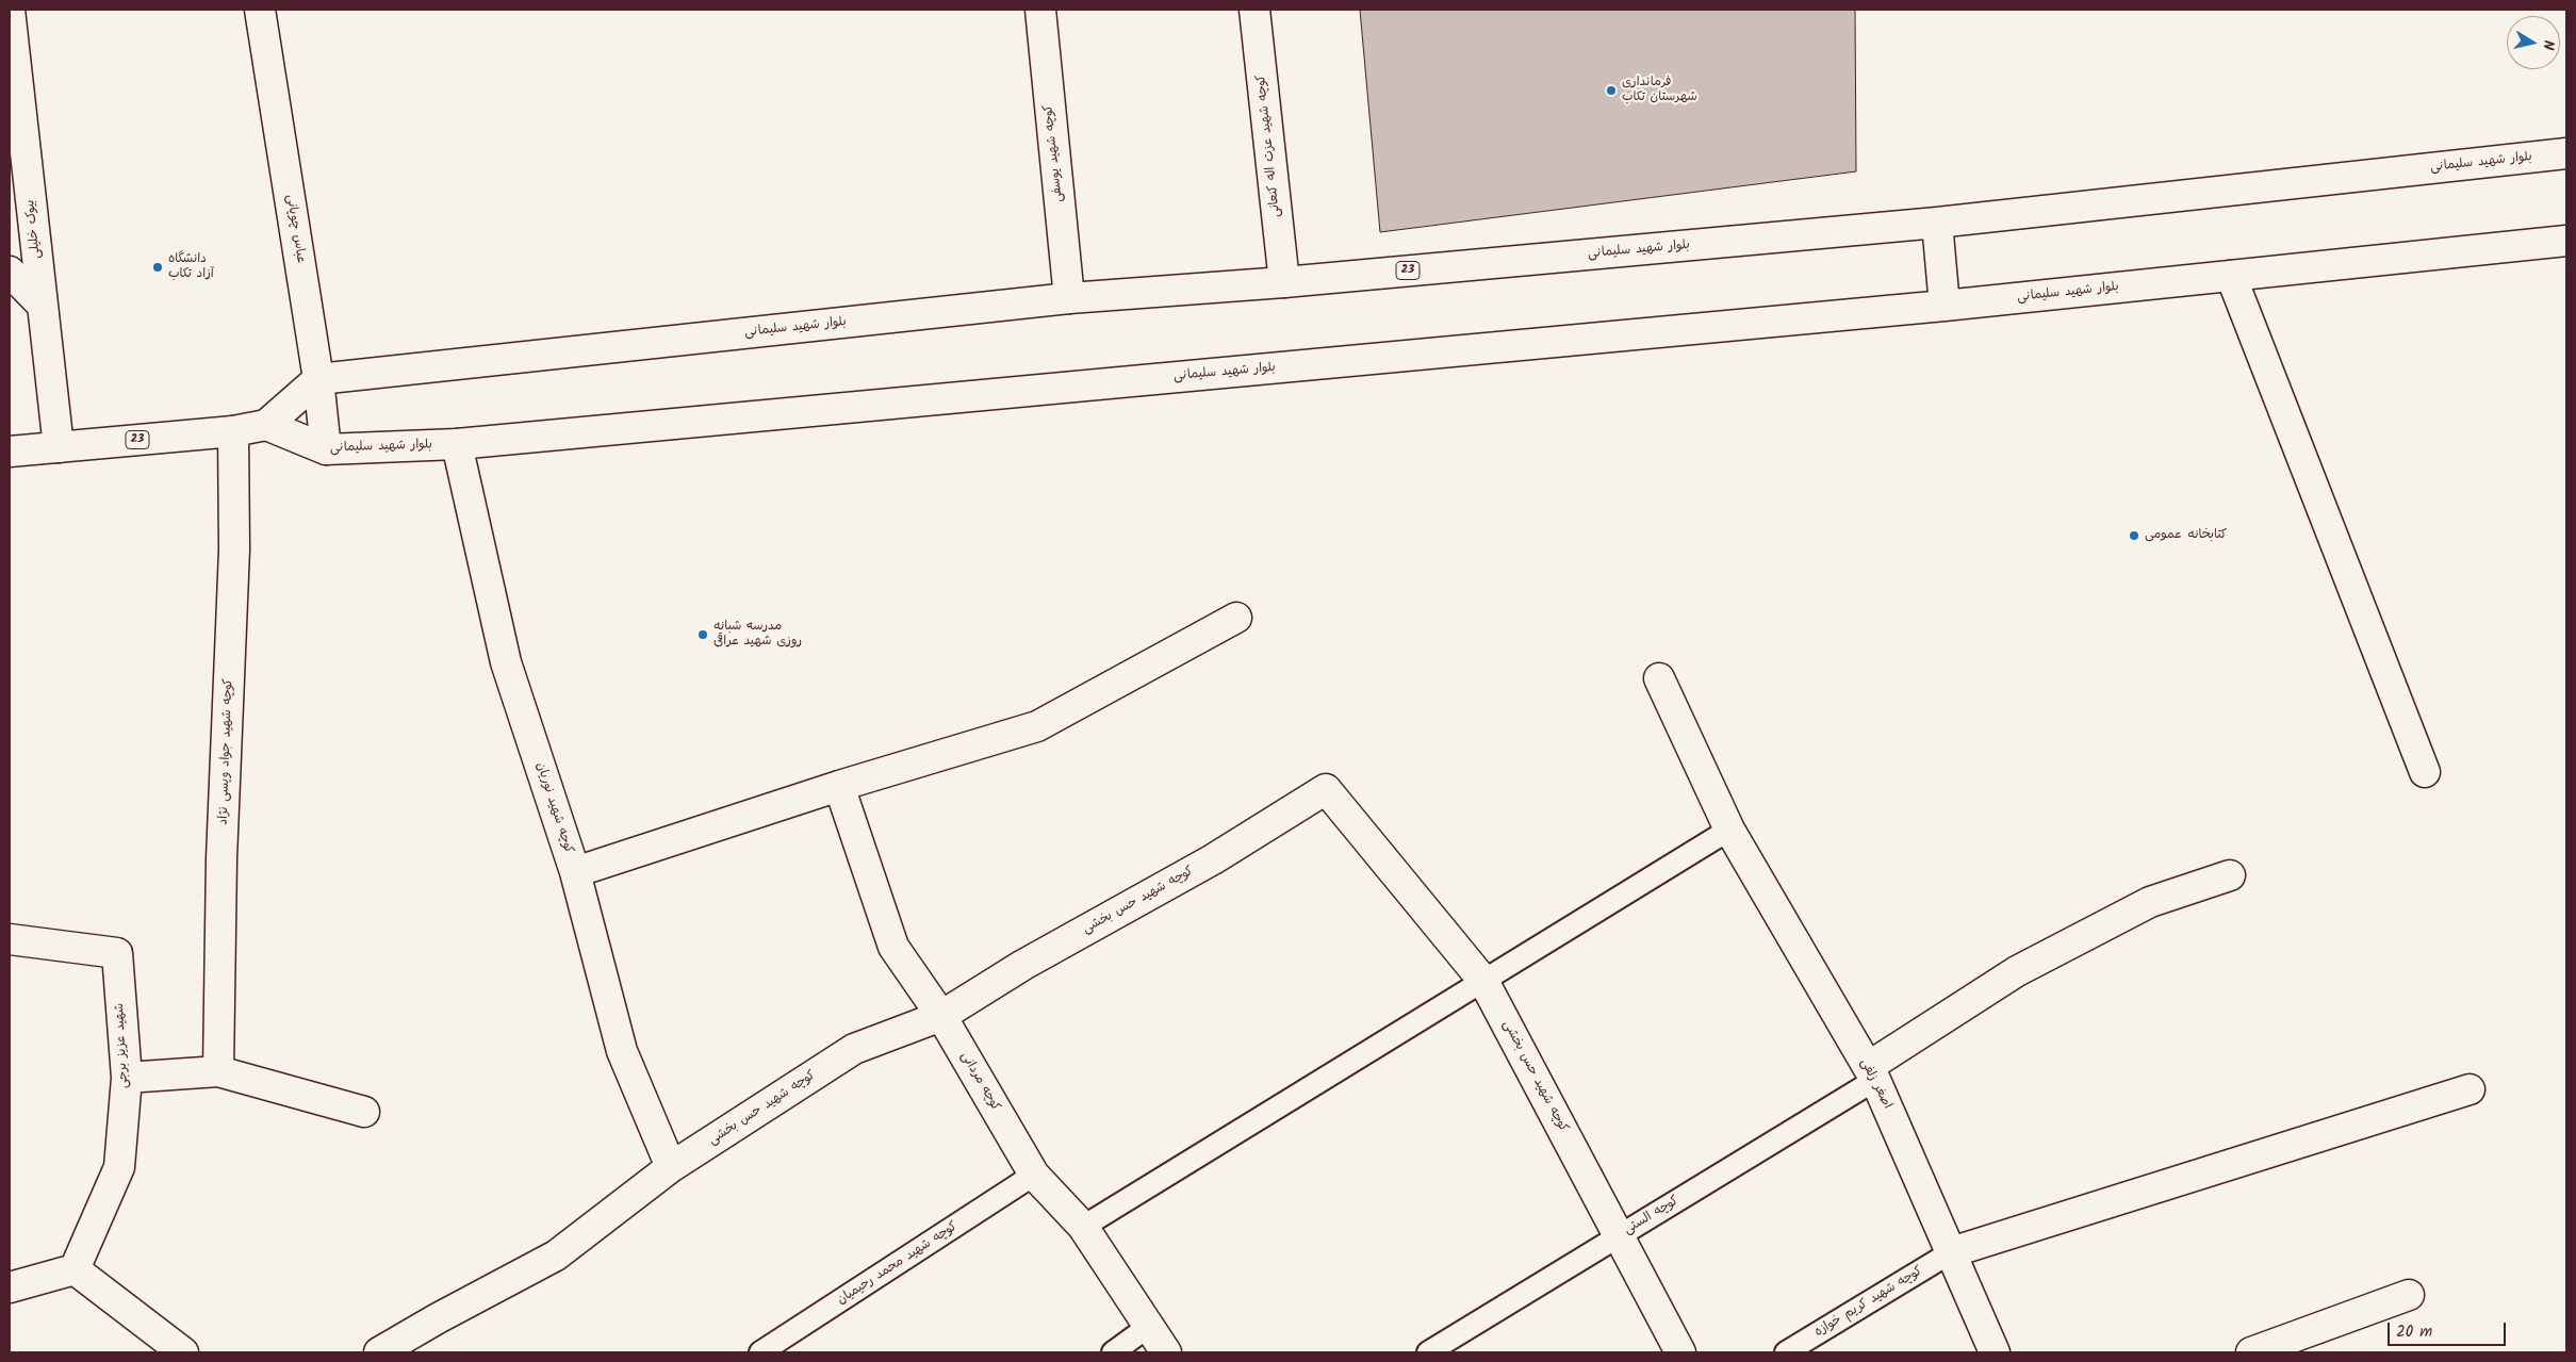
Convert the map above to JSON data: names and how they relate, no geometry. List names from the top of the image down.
{
  "streets": {
    "street": [
      "کوچه شهید عزت اله کنعانی",
      "کوچه شهید یوسفی",
      "بلوار شهید سلیمانی",
      "بیوک خلیلی",
      "عباس چوپانی",
      "23",
      "کوچه شهید جواد ویسی نژاد",
      "کوچه شهید نوریان",
      "کوچه شهید حس بخشی",
      "شهید عزیز برجی",
      "کوچه مردانی",
      "اصغر زلفی"
    ],
    "lane": ["کوچه الستی", "کوچه شهید محمد رحیمیان", "کوچه شهید کریم خوازه"]
  },
  "crossings": [
    ["کوچه شهید عزت اله کنعانی", "بلوار شهید سلیمانی"],
    ["کوچه شهید یوسفی", "بلوار شهید سلیمانی"],
    ["بلوار شهید سلیمانی", "عباس چوپانی"],
    ["بلوار شهید سلیمانی", "23"],
    ["بلوار شهید سلیمانی", "کوچه شهید نوریان"],
    ["بیوک خلیلی", "23"],
    ["23", "کوچه شهید جواد ویسی نژاد"],
    ["کوچه شهید نوریان", "کوچه شهید حس بخشی"],
    ["کوچه شهید حس بخشی", "کوچه مردانی"],
    ["کوچه شهید حس بخشی", "کوچه الستی"],
    ["کوچه مردانی", "کوچه شهید محمد رحیمیان"],
    ["اصغر زلفی", "کوچه الستی"],
    ["اصغر زلفی", "کوچه شهید کریم خوازه"]
  ],
  "places": [
    "فرمانداری شهرستان تکاب",
    "دانشگاه آزاد تکاب",
    "کتابخانه عمومی",
    "مدرسه شبانه روزی شهید عراقی"
  ],
  "scale_bar": "20 m",
  "north": "right"
}
